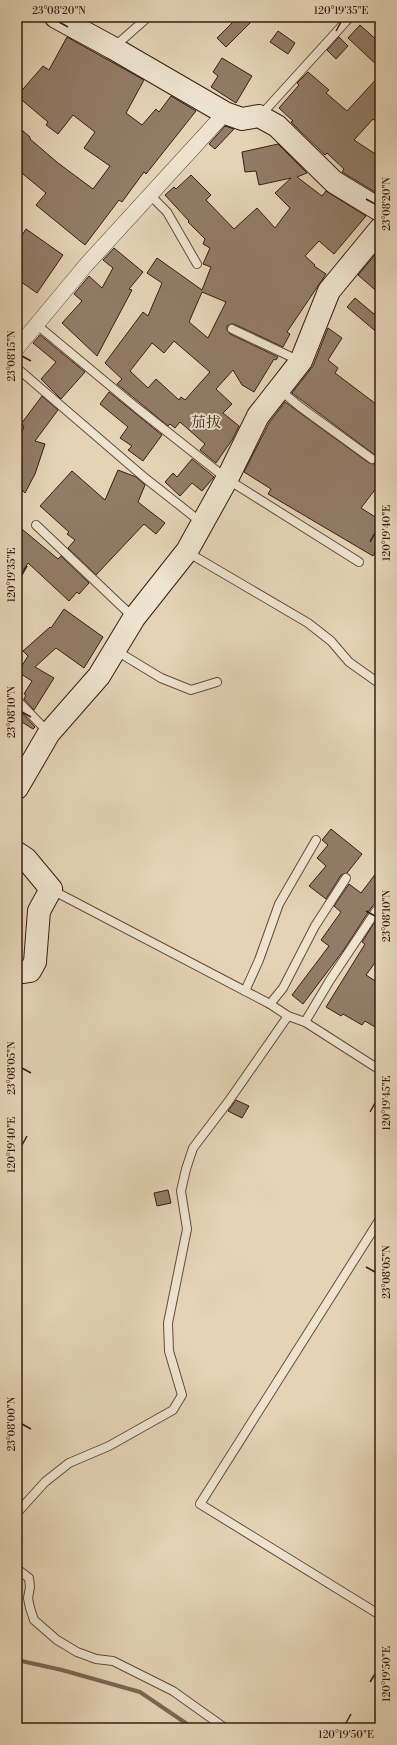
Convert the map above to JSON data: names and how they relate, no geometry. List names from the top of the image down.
{
  "districts": ["茄拔"],
  "coordinates": [
    "23°08'20\"N",
    "120°19'35\"E",
    "23°08'15\"N",
    "120°19'40\"E",
    "23°08'10\"N",
    "23°08'05\"N",
    "120°19'45\"E",
    "23°08'00\"N",
    "120°19'50\"E"
  ]
}
